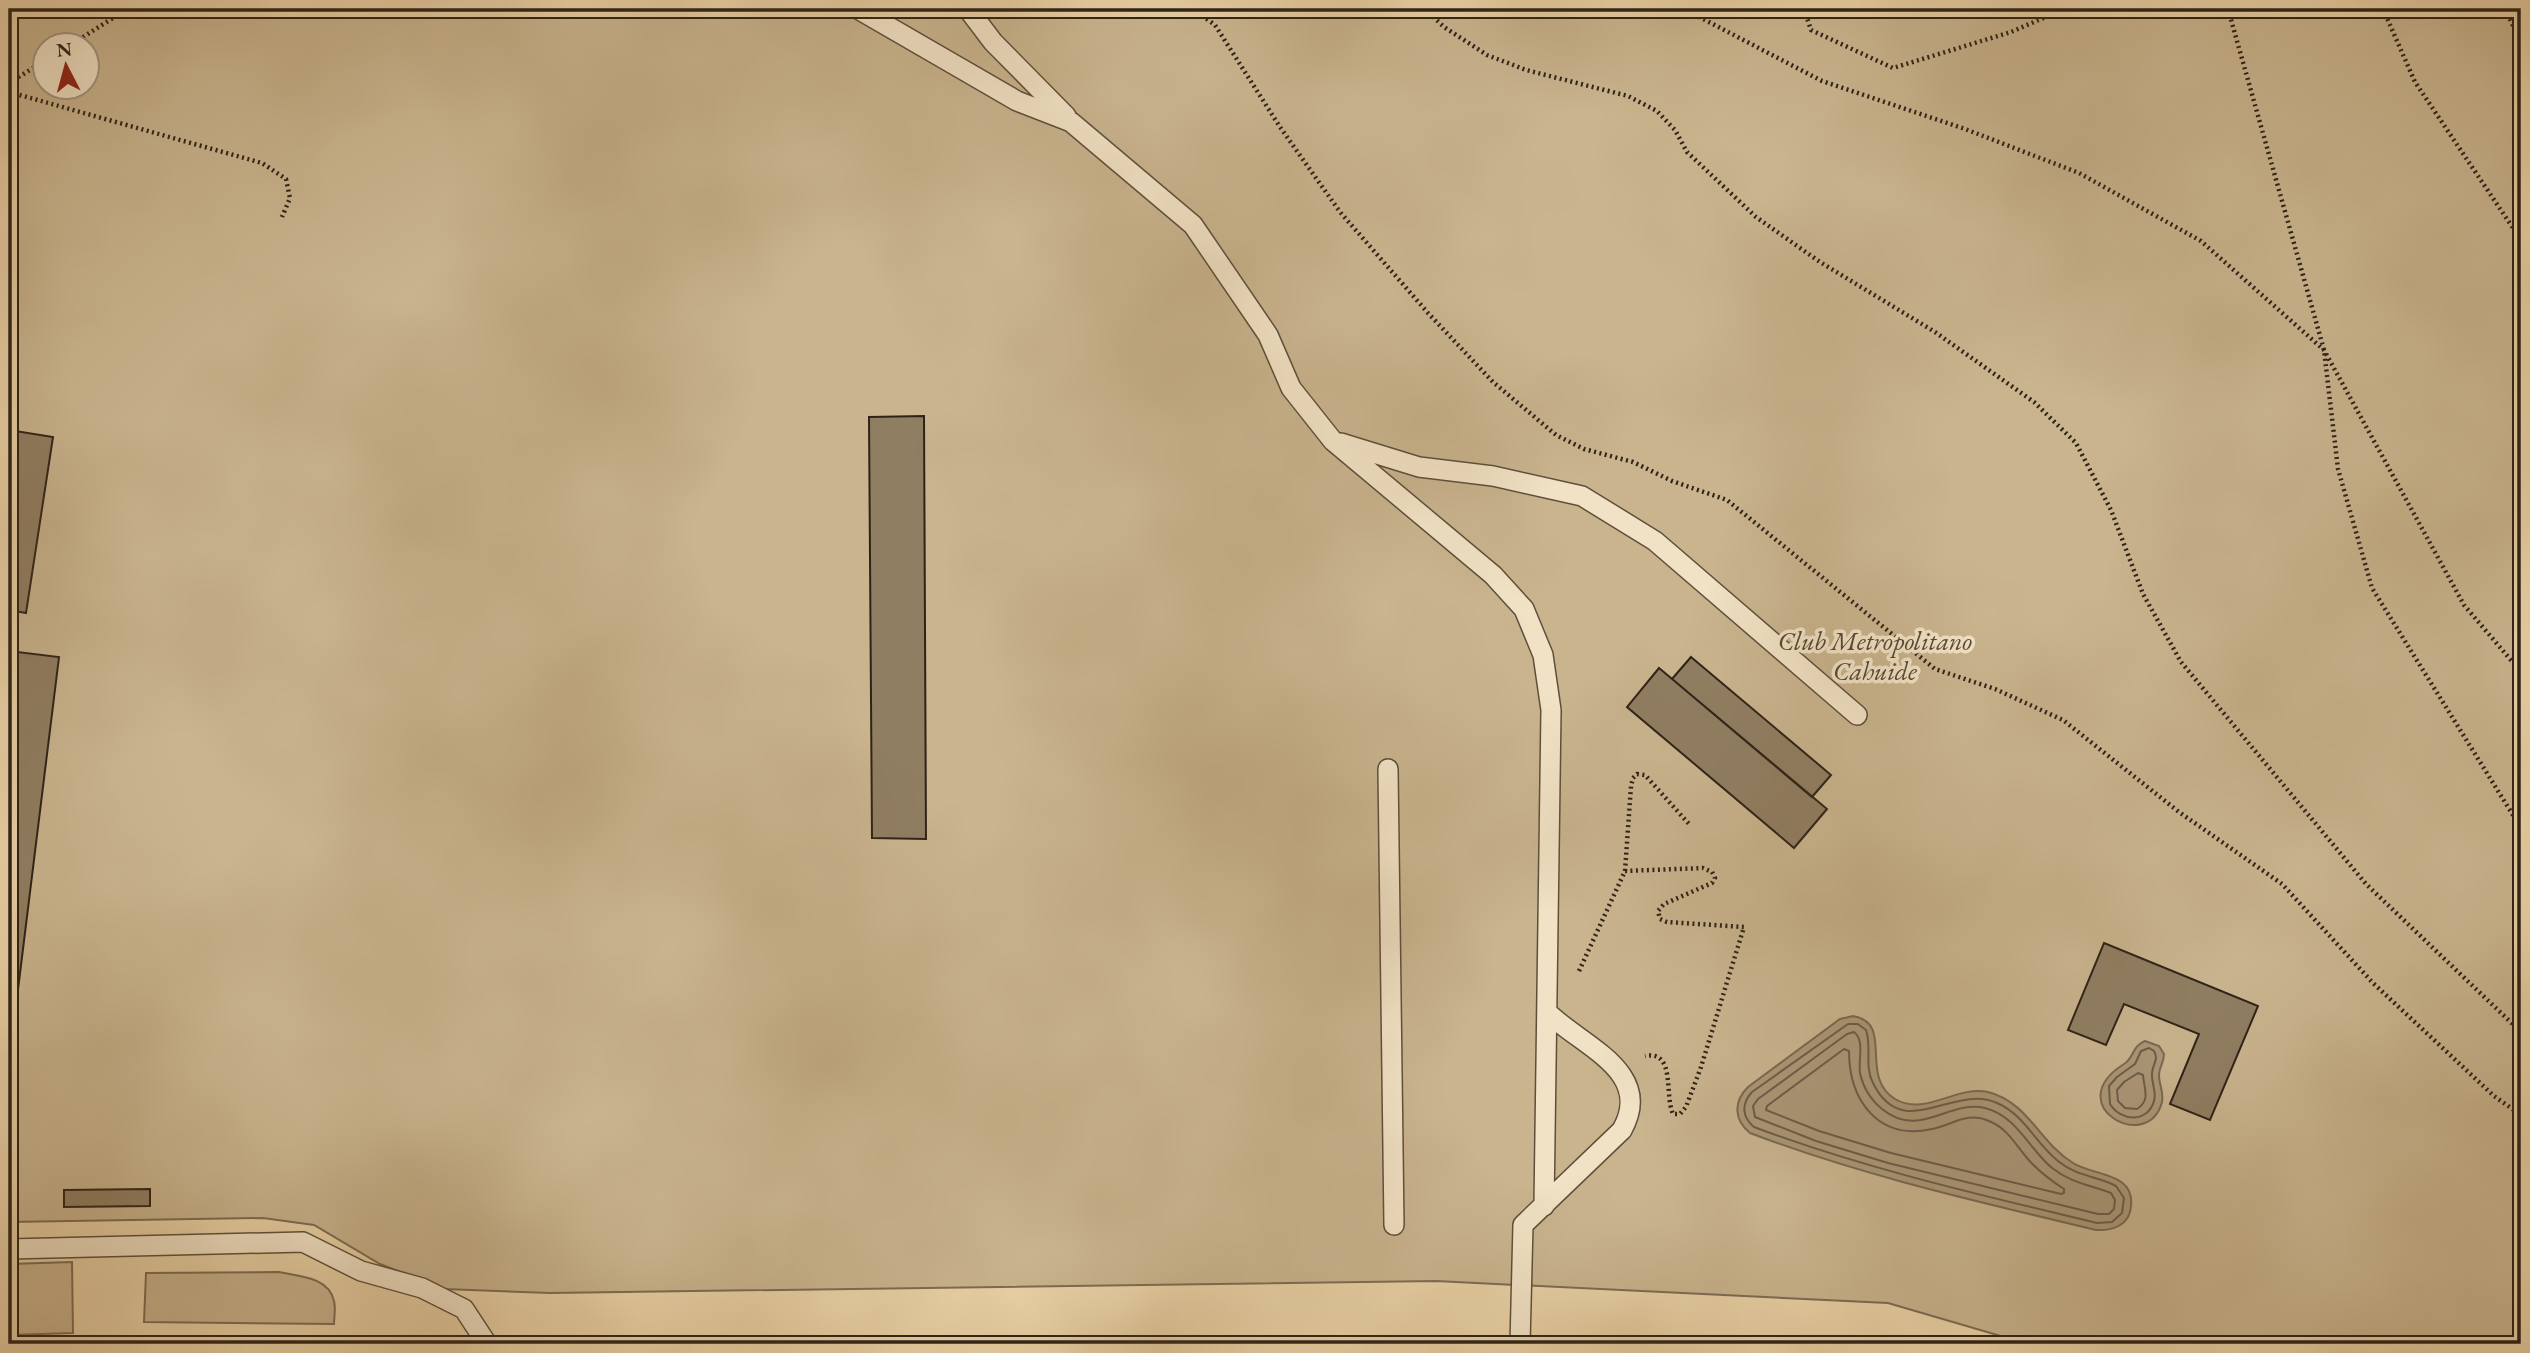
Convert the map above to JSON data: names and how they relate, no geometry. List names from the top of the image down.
{
  "parks": ["Club Metropolitano Cahuide"],
  "north": "top"
}
